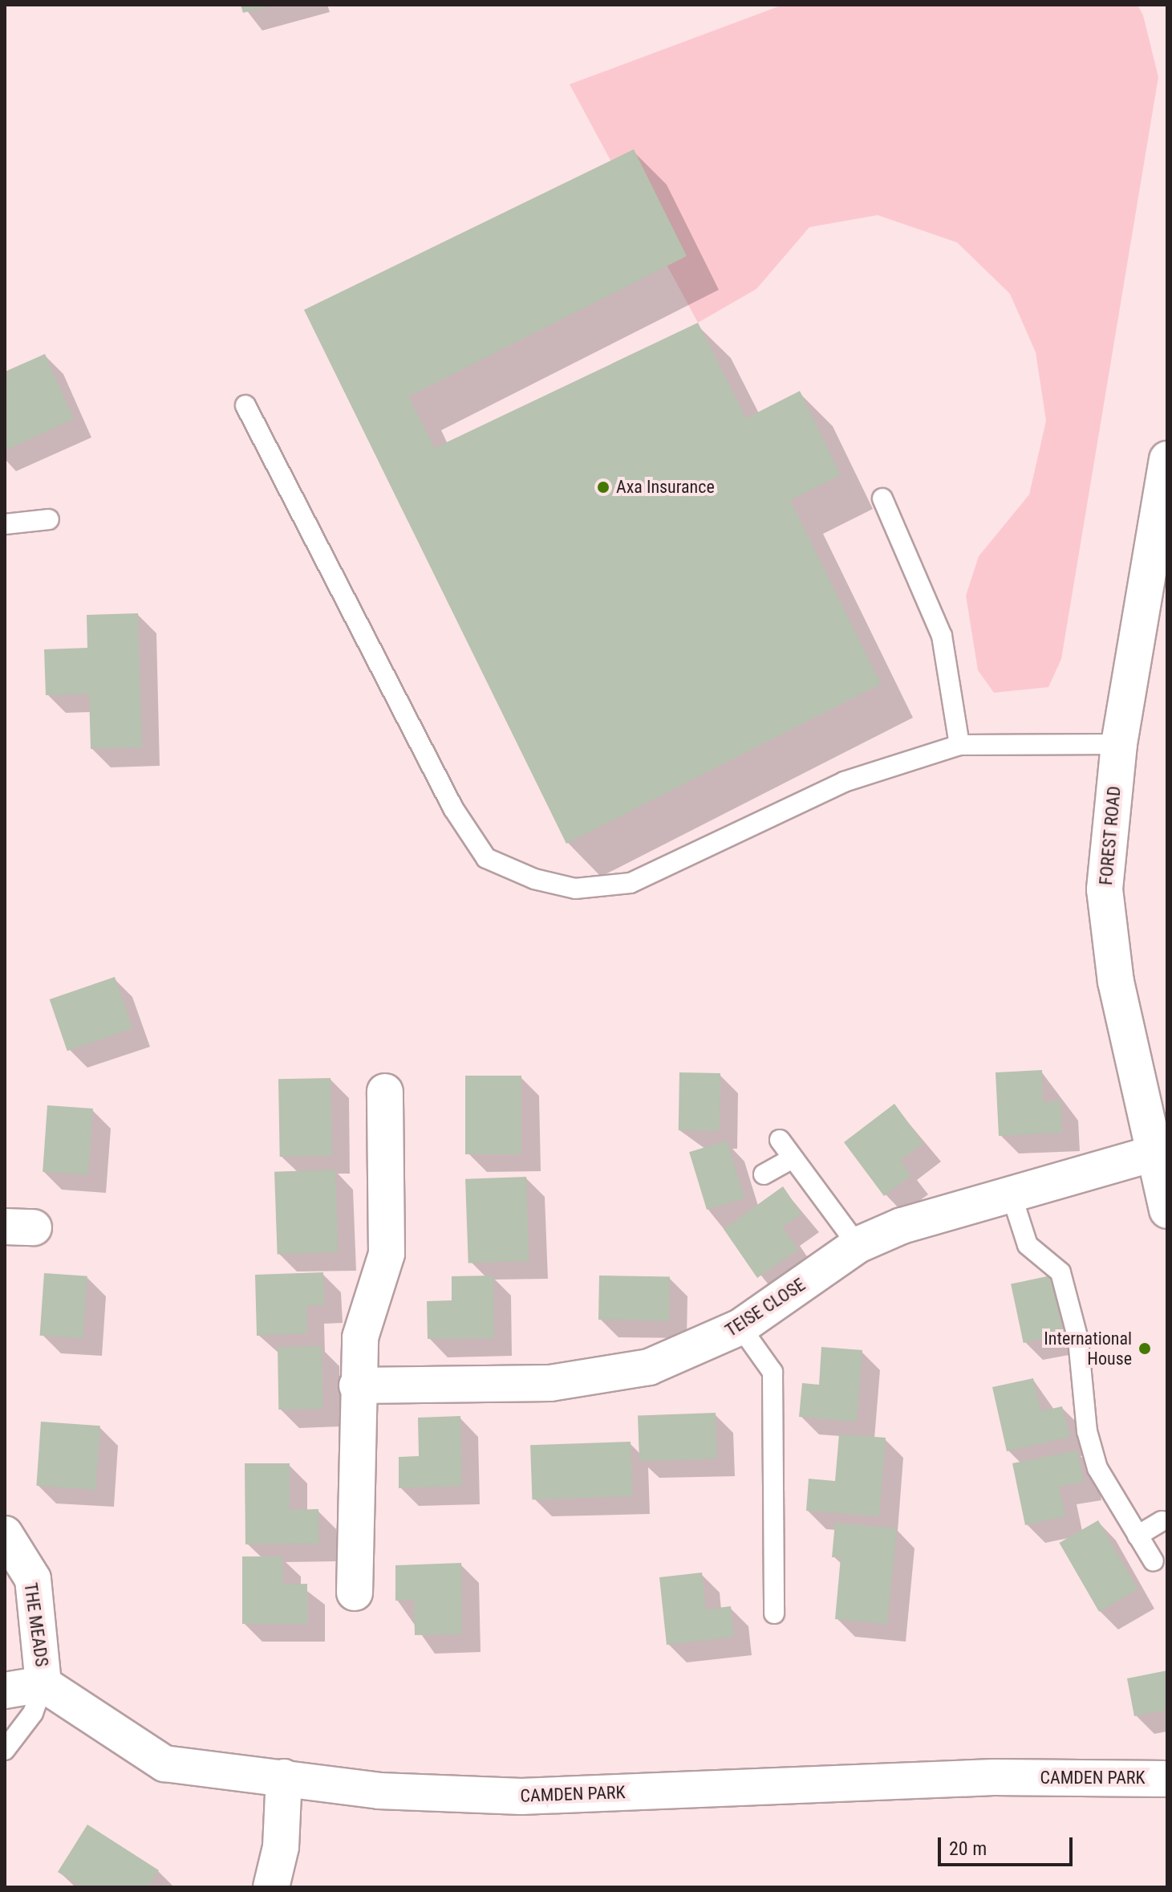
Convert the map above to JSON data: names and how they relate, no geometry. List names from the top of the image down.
{
  "streets": {
    "street": [
      "FOREST ROAD",
      "TEISE CLOSE",
      "THE MEADS",
      "CAMDEN PARK"
    ]
  },
  "crossings": [
    ["FOREST ROAD", "TEISE CLOSE"],
    ["THE MEADS", "CAMDEN PARK"]
  ],
  "places": ["Axa Insurance", "International House"],
  "scale_bar": "20 m"
}
